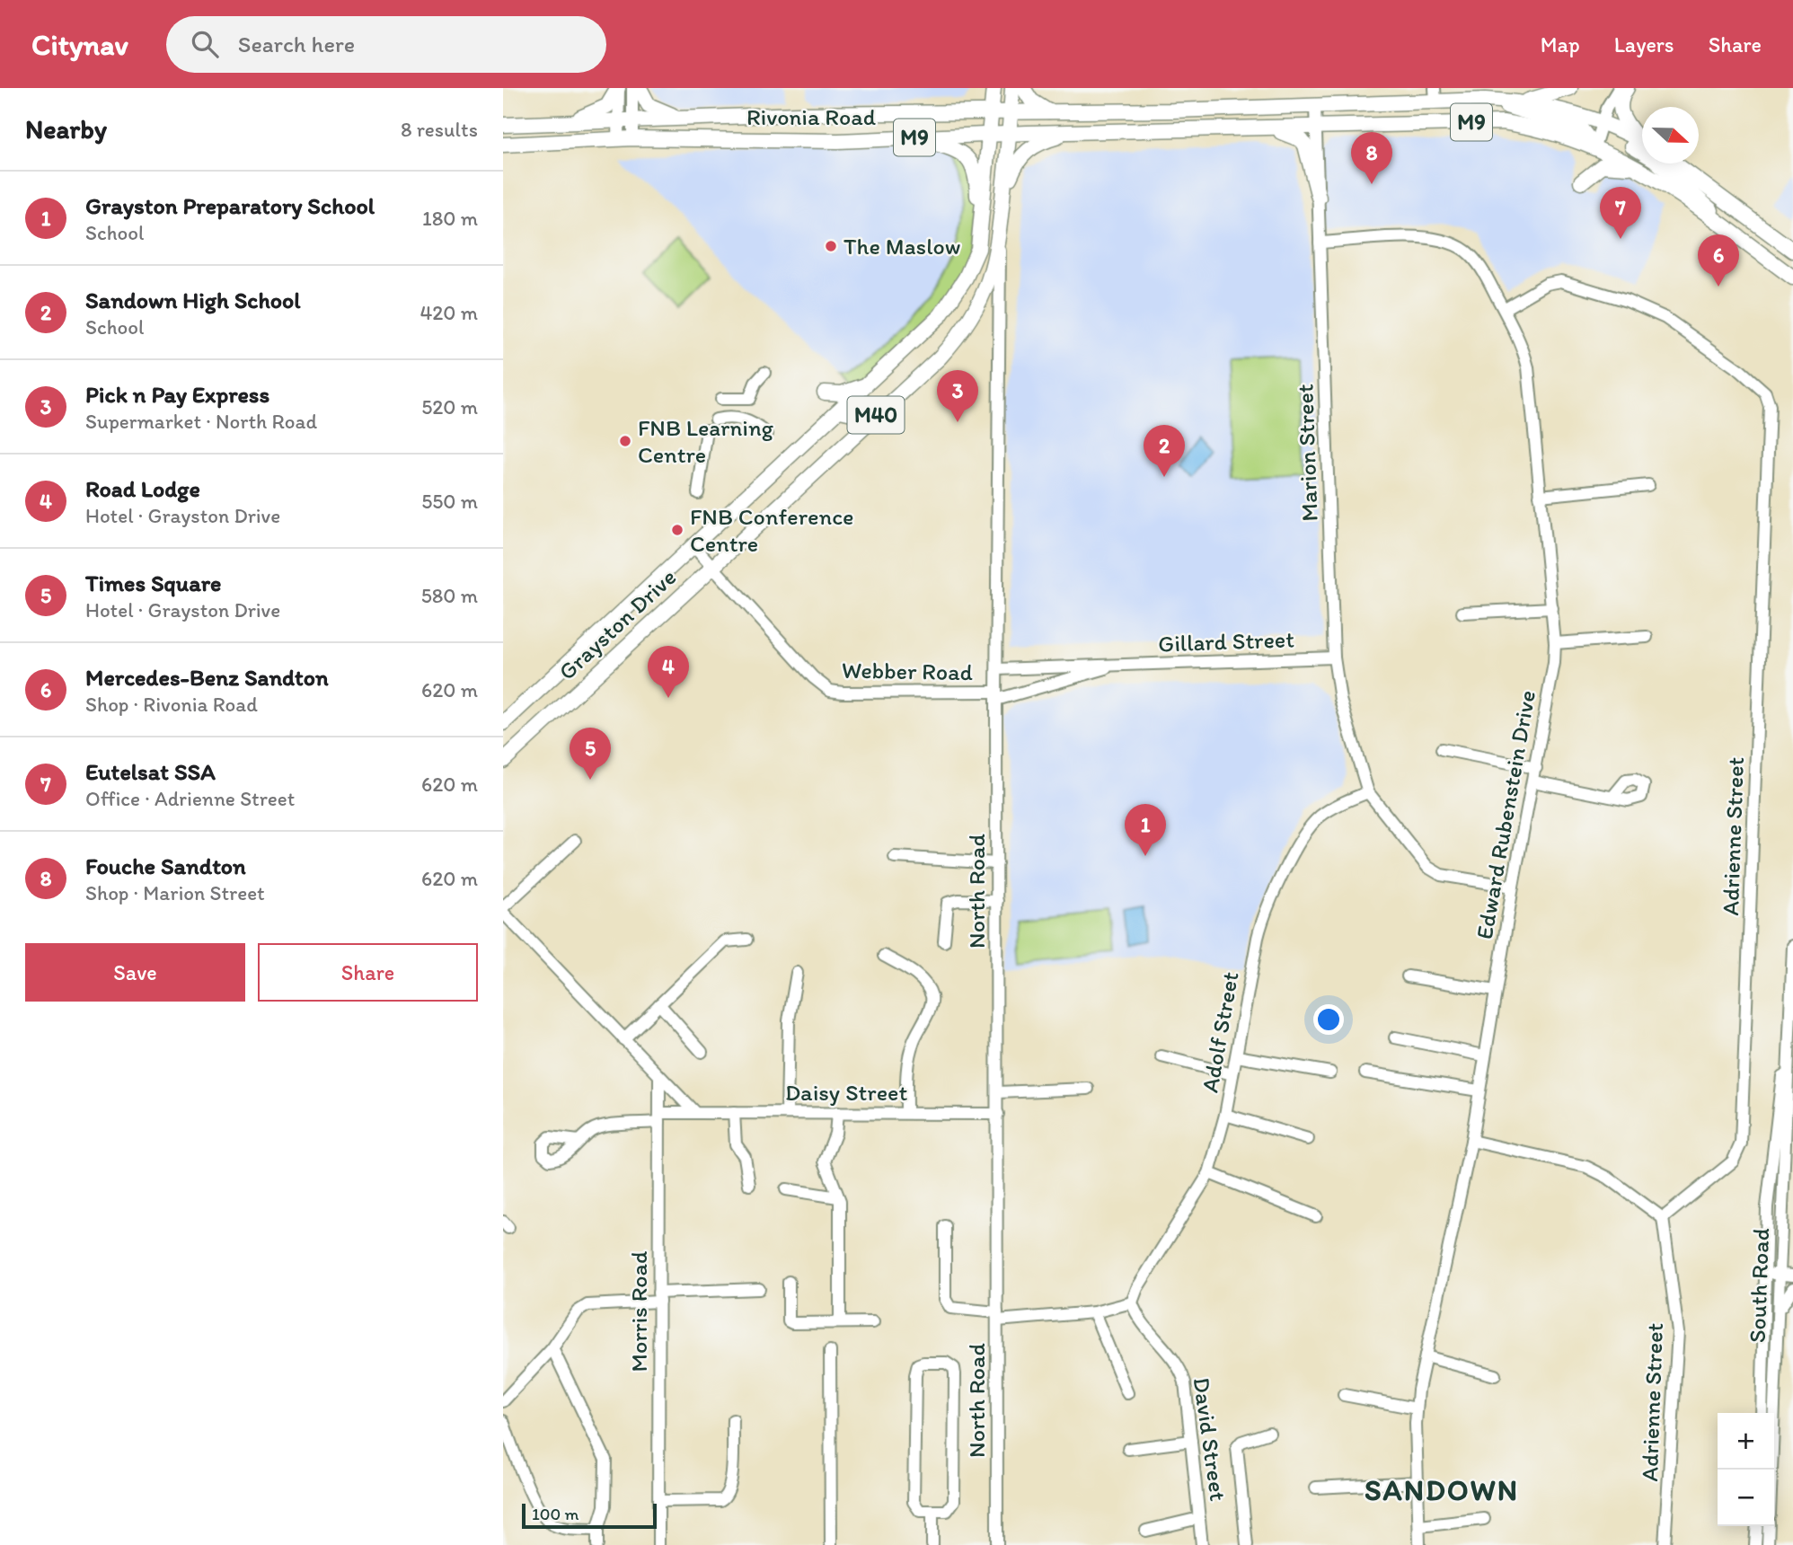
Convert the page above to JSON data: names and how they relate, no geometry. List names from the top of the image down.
{
  "streets": {
    "main road": [
      "Rivonia Road",
      "M9",
      "M40",
      "Grayston Drive"
    ],
    "street": [
      "Marion Street",
      "Gillard Street",
      "Webber Road",
      "Edward Rubenstein Drive",
      "Adrienne Street",
      "North Road",
      "Adolf Street",
      "Daisy Street",
      "South Road",
      "Morris Road",
      "David Street"
    ]
  },
  "crossings": [
    ["Rivonia Road", "Marion Street"],
    ["Rivonia Road", "Grayston Drive"],
    ["Marion Street", "Gillard Street"],
    ["Marion Street", "Edward Rubenstein Drive"],
    ["Marion Street", "Adolf Street"],
    ["Grayston Drive", "Webber Road"],
    ["Grayston Drive", "North Road"],
    ["Gillard Street", "Webber Road"],
    ["Gillard Street", "North Road"],
    ["Webber Road", "North Road"],
    ["Edward Rubenstein Drive", "Adrienne Street"],
    ["North Road", "Daisy Street"],
    ["Adolf Street", "David Street"],
    ["Daisy Street", "Morris Road"]
  ],
  "districts": ["SANDOWN"],
  "places": ["The Maslow", "FNB Learning Centre", "FNB Conference Centre"],
  "scale_bar": "100 m",
  "north": "right",
  "page": {
    "header": "Citynav",
    "search": "Search here",
    "nav": ["Map", "Layers", "Share"],
    "heading": ["Nearby", "8 results"],
    "pins": [
      "8",
      "7",
      "6",
      "3",
      "2",
      "4",
      "5",
      "1"
    ],
    "list": [
      {
        "mark": "1",
        "name": "Grayston Preparatory School",
        "note": "School",
        "value": "180 m"
      },
      {
        "mark": "2",
        "name": "Sandown High School",
        "note": "School",
        "value": "420 m"
      },
      {
        "mark": "3",
        "name": "Pick n Pay Express",
        "note": "Supermarket · North Road",
        "value": "520 m"
      },
      {
        "mark": "4",
        "name": "Road Lodge",
        "note": "Hotel · Grayston Drive",
        "value": "550 m"
      },
      {
        "mark": "5",
        "name": "Times Square",
        "note": "Hotel · Grayston Drive",
        "value": "580 m"
      },
      {
        "mark": "6",
        "name": "Mercedes-Benz Sandton",
        "note": "Shop · Rivonia Road",
        "value": "620 m"
      },
      {
        "mark": "7",
        "name": "Eutelsat SSA",
        "note": "Office · Adrienne Street",
        "value": "620 m"
      },
      {
        "mark": "8",
        "name": "Fouche Sandton",
        "note": "Shop · Marion Street",
        "value": "620 m"
      }
    ],
    "buttons": ["Save", "Share"],
    "map_buttons": ["+", "−"],
    "scale": "100 m"
  }
}
